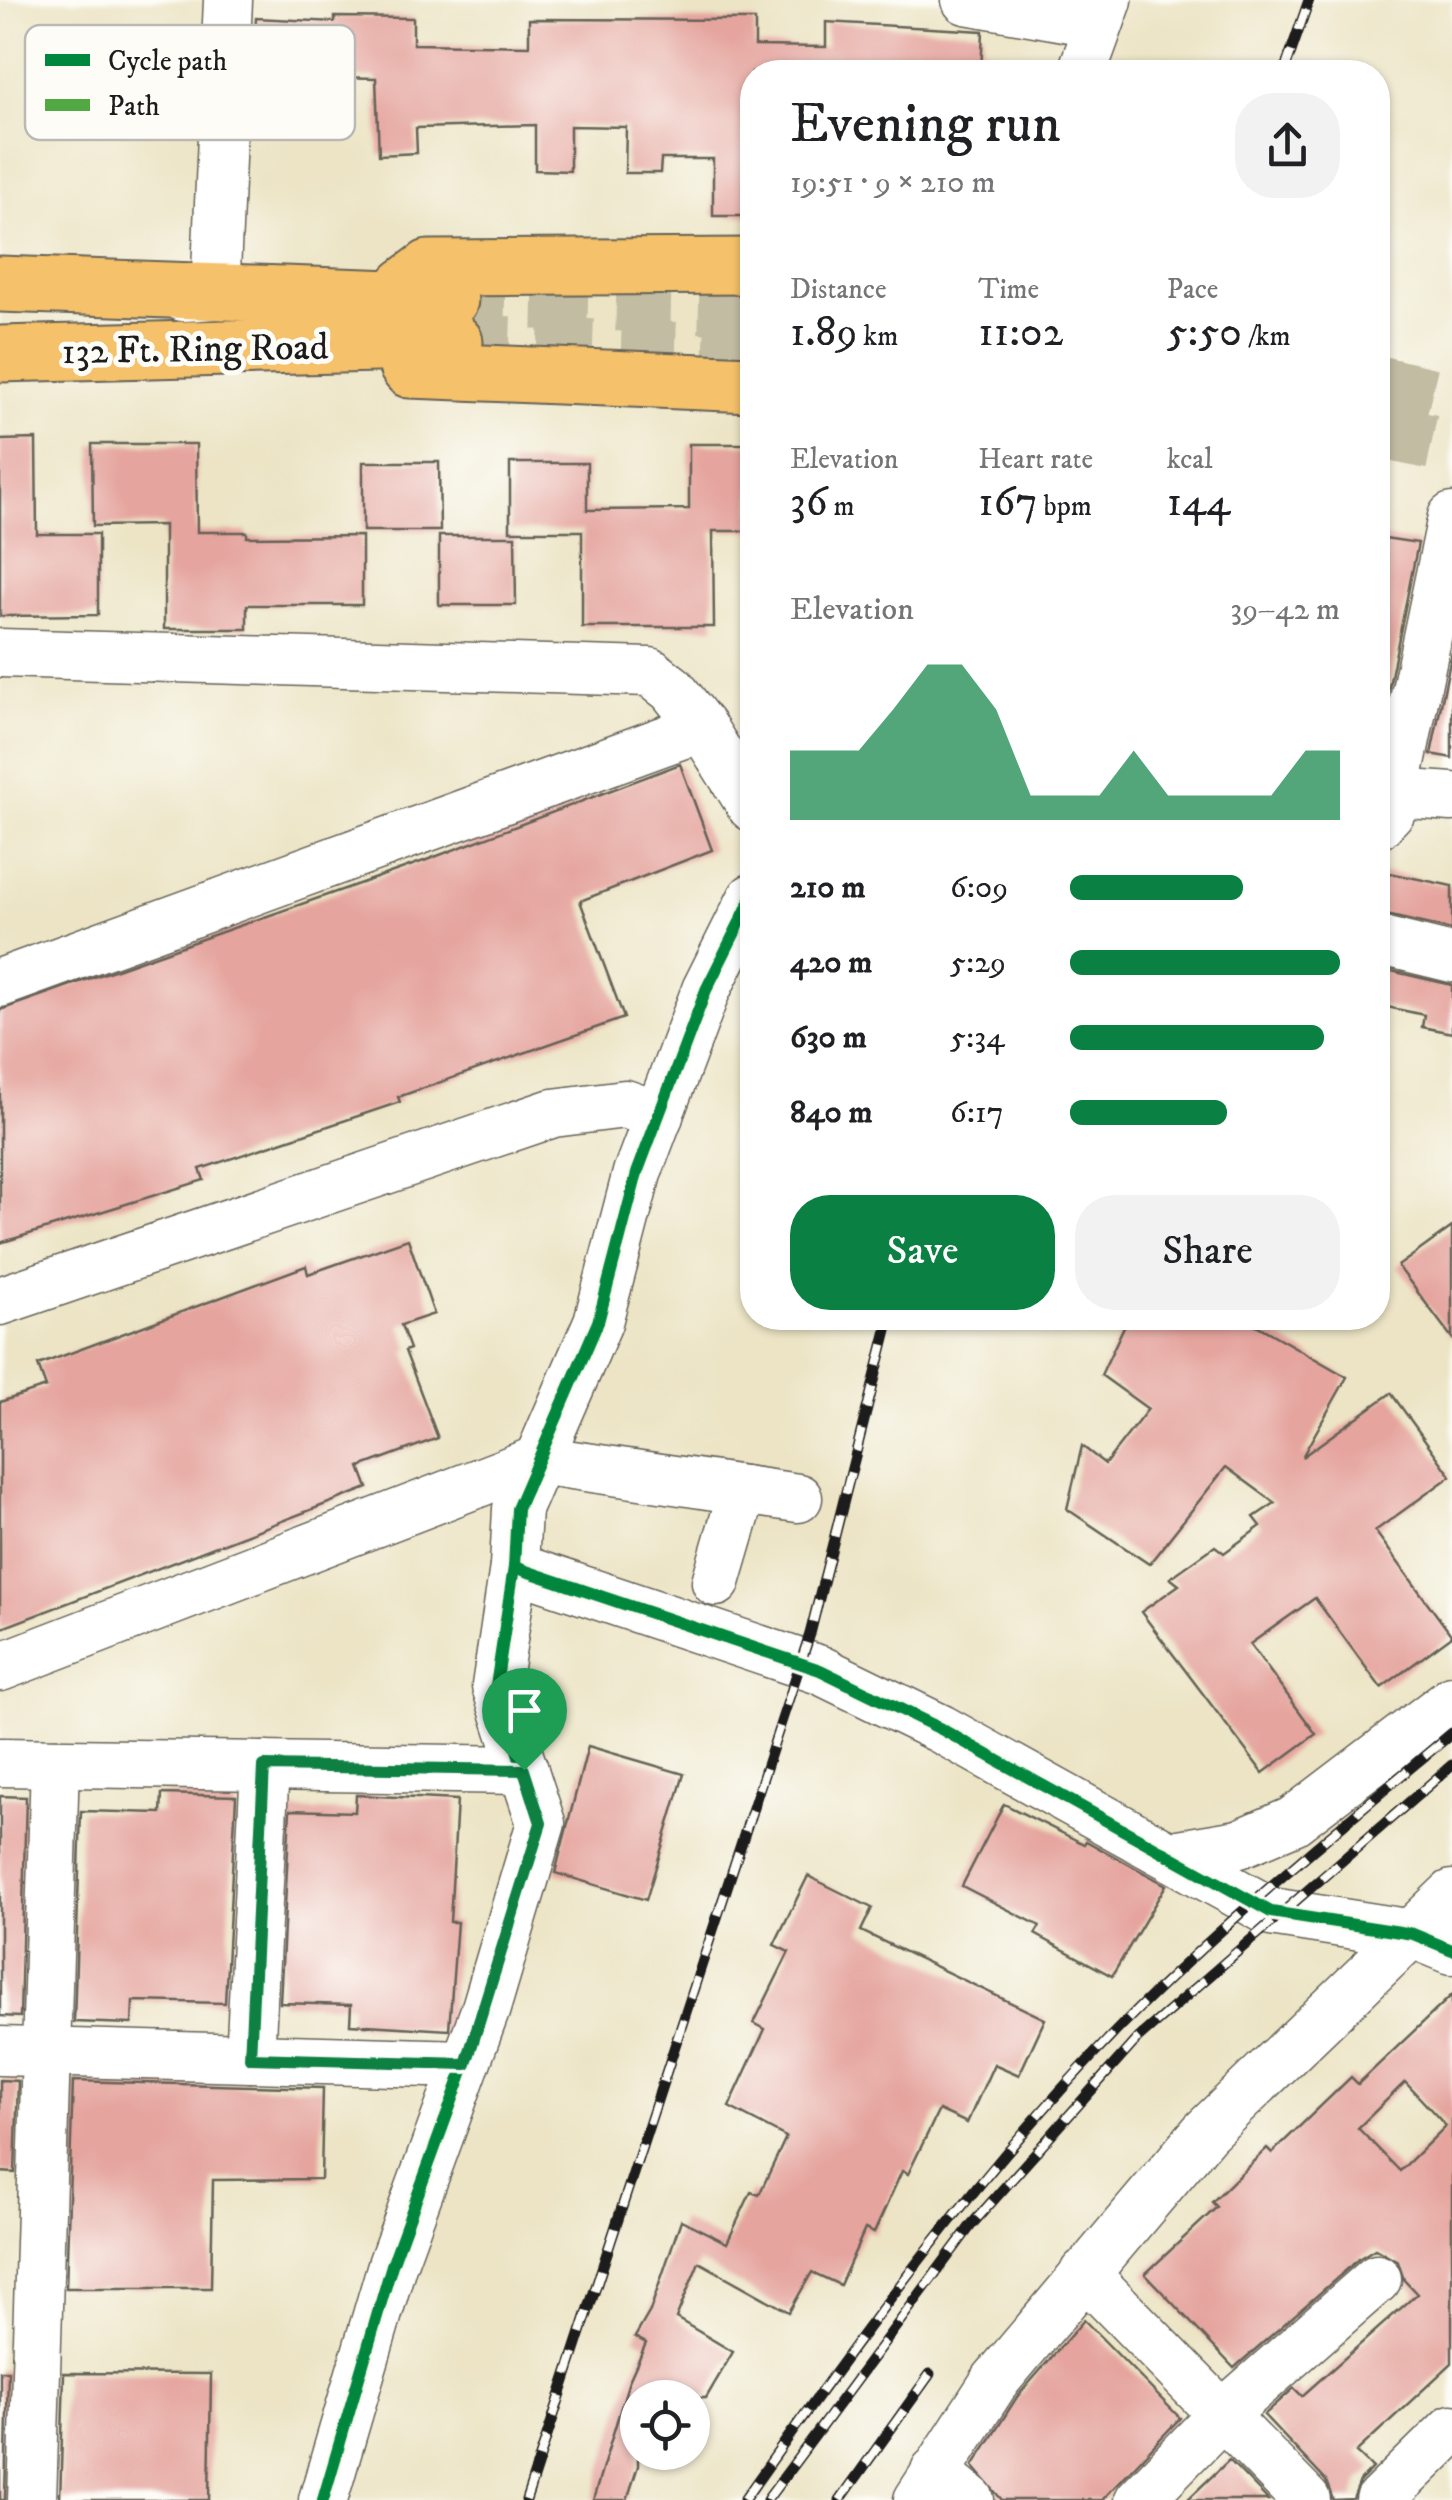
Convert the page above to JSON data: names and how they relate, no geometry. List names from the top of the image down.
{
  "streets": {
    "main road": ["132 Ft. Ring Road"]
  },
  "legend": ["Cycle path", "Path"],
  "page": {
    "heading": ["Evening run", "19:51 · 9 × 210 m"],
    "stats": [
      ["Distance", "1.89 km"],
      ["Time", "11:02"],
      ["Pace", "5:50 /km"],
      ["Elevation", "36 m"],
      ["Heart rate", "167 bpm"],
      ["kcal", "144"]
    ],
    "chart": ["Elevation", "39–42 m"],
    "list": [
      {
        "name": "210 m",
        "note": "6:09"
      },
      {
        "name": "420 m",
        "note": "5:29"
      },
      {
        "name": "630 m",
        "note": "5:34"
      },
      {
        "name": "840 m",
        "note": "6:17"
      }
    ],
    "buttons": ["Save", "Share"]
  }
}
